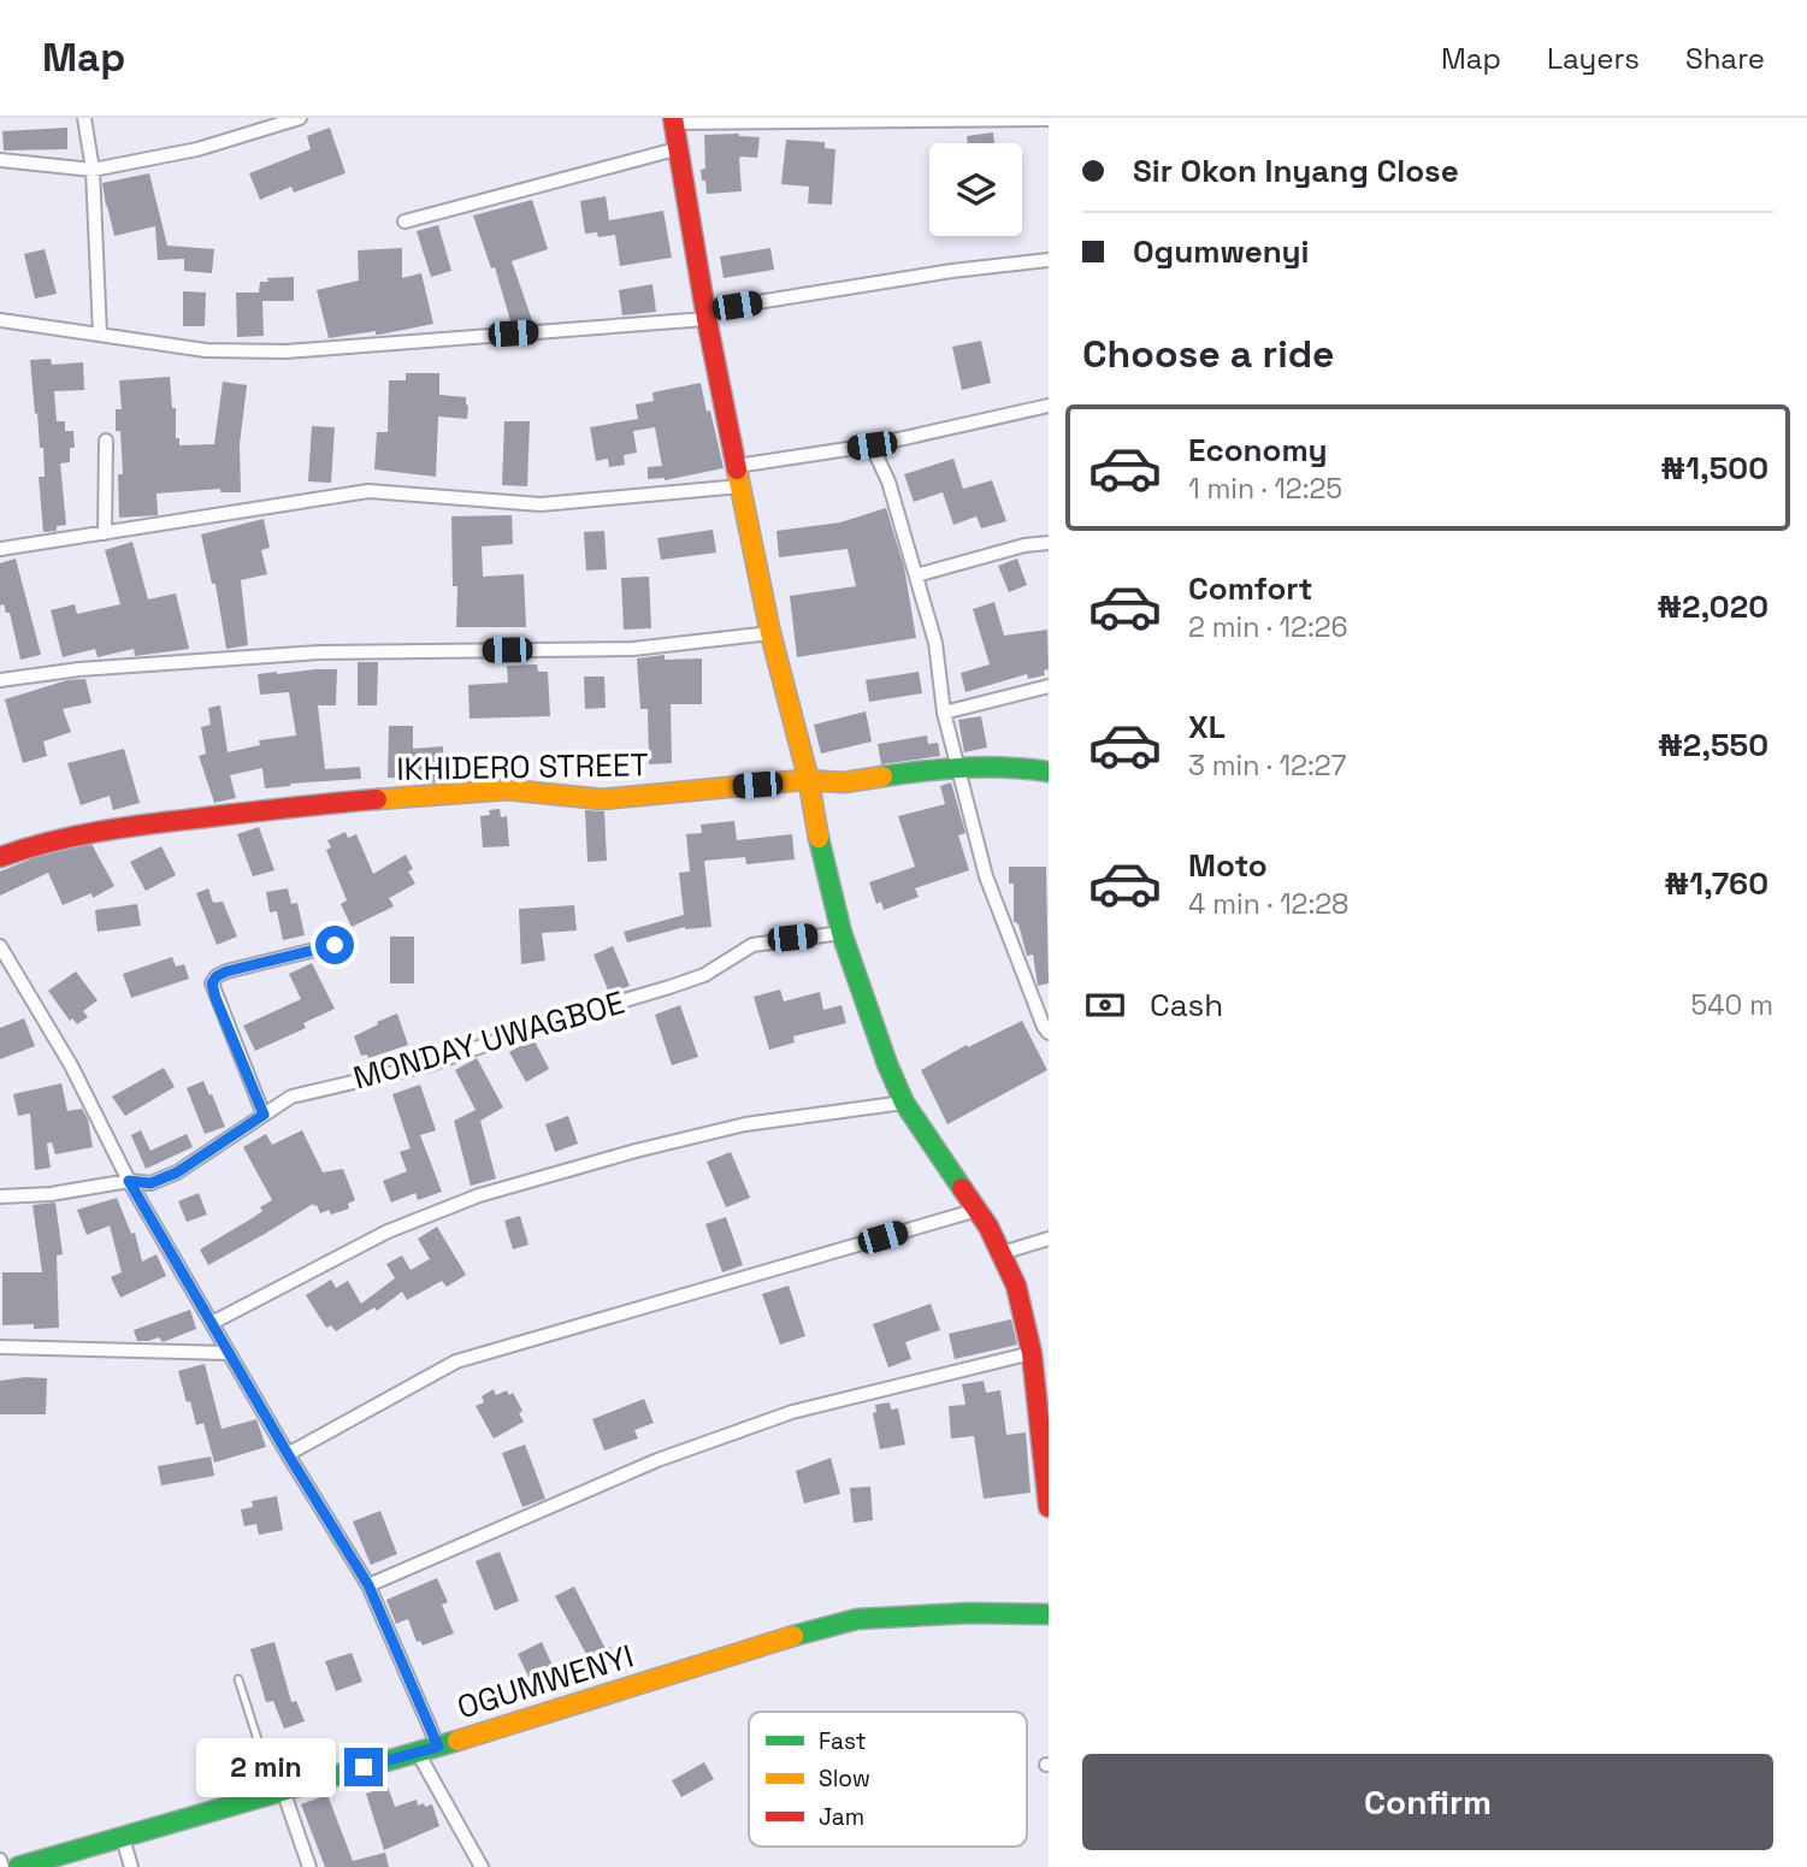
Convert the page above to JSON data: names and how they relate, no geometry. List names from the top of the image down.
{
  "streets": {
    "street": ["IKHIDERO STREET", "MONDAY UWAGBOE", "OGUMWENYI"]
  },
  "legend": ["Fast", "Slow", "Jam"],
  "page": {
    "header": "Map",
    "nav": ["Map", "Layers", "Share"],
    "banner": ["Sir Okon Inyang Close", "Ogumwenyi"],
    "heading": "Choose a ride",
    "list": [
      {
        "name": "Economy",
        "note": "1 min · 12:25",
        "value": "₦1,500"
      },
      {
        "name": "Comfort",
        "note": "2 min · 12:26",
        "value": "₦2,020"
      },
      {
        "name": "XL",
        "note": "3 min · 12:27",
        "value": "₦2,550"
      },
      {
        "name": "Moto",
        "note": "4 min · 12:28",
        "value": "₦1,760"
      }
    ],
    "pay": ["Cash", "540 m"],
    "buttons": "Confirm",
    "bubble": "2 min"
  }
}
